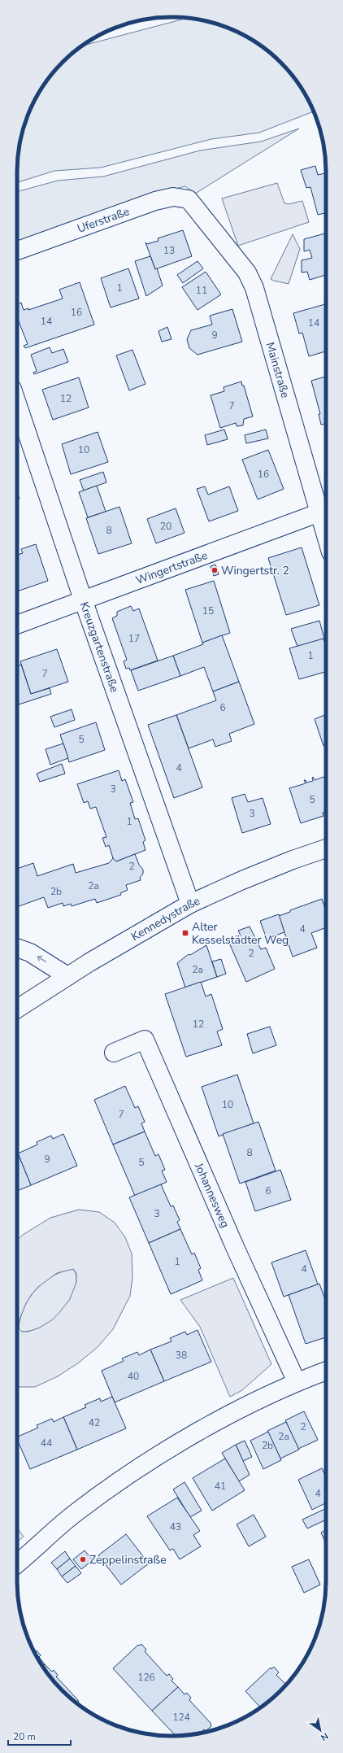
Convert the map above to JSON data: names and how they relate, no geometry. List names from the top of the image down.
{
  "streets": {
    "street": [
      "Uferstraße",
      "Mainstraße",
      "Wingertstraße",
      "Kreuzgartenstraße",
      "Kennedystraße",
      "Johannesweg"
    ]
  },
  "crossings": [
    ["Uferstraße", "Mainstraße"],
    ["Mainstraße", "Wingertstraße"],
    ["Wingertstraße", "Kreuzgartenstraße"],
    ["Kreuzgartenstraße", "Kennedystraße"]
  ],
  "places": {
    "other": ["Wingertstr. 2", "Zeppelinstraße"],
    "transit": ["Alter Kesselstädter Weg"]
  },
  "house_numbers": [
    "13",
    "1",
    "11",
    "16",
    "14",
    "14",
    "9",
    "12",
    "7",
    "10",
    "16",
    "20",
    "8",
    "15",
    "17",
    "1",
    "7",
    "6",
    "5",
    "4",
    "3",
    "5",
    "3",
    "1",
    "2",
    "2a",
    "2b",
    "4",
    "2",
    "2a",
    "12",
    "10",
    "7",
    "8",
    "9",
    "5",
    "6",
    "3",
    "1",
    "4",
    "38",
    "40",
    "42",
    "2",
    "2a",
    "44",
    "2b",
    "41",
    "4",
    "43",
    "126",
    "124"
  ],
  "scale_bar": "20 m",
  "north": "bottom right"
}
